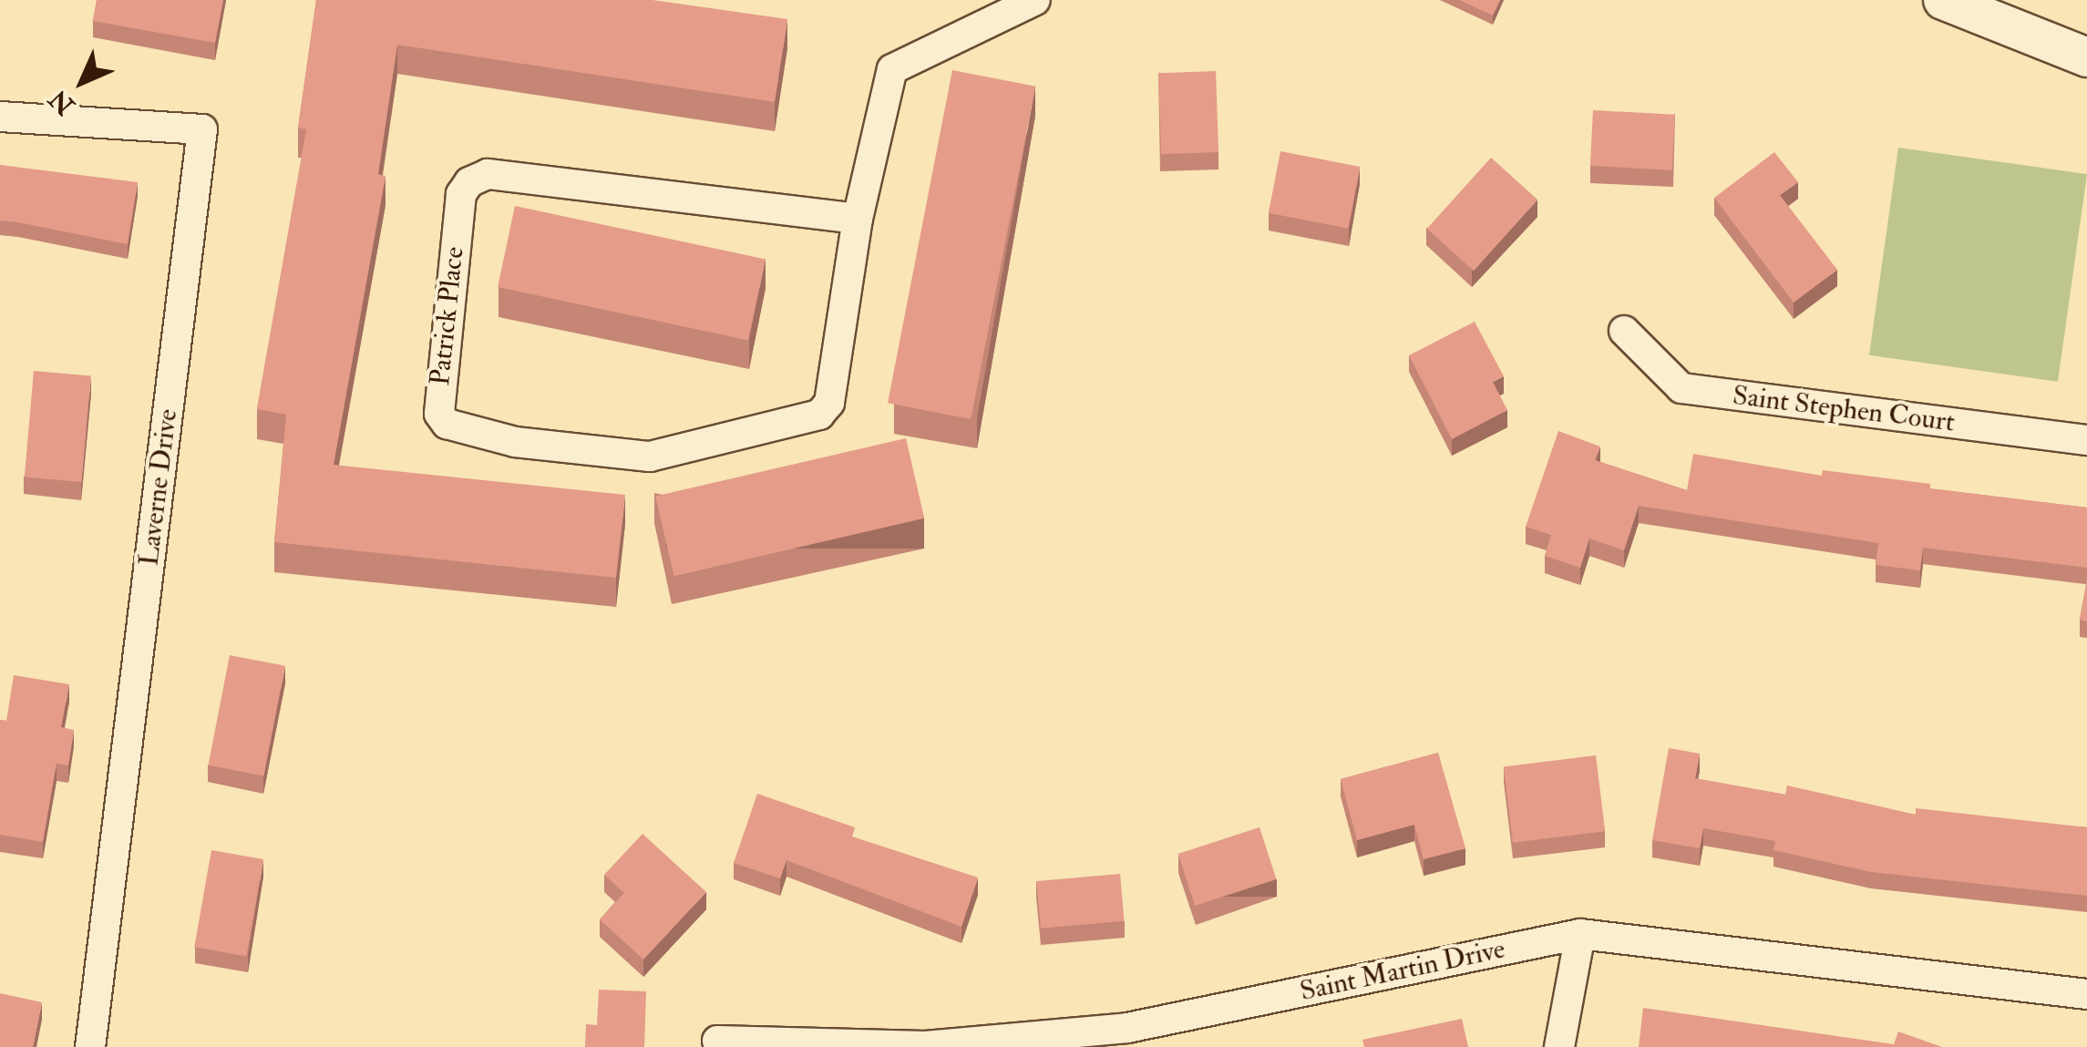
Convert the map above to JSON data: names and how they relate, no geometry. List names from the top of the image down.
{
  "streets": {
    "street": [
      "Patrick Place",
      "Saint Stephen Court",
      "Laverne Drive",
      "Saint Martin Drive"
    ]
  },
  "north": "bottom left"
}
